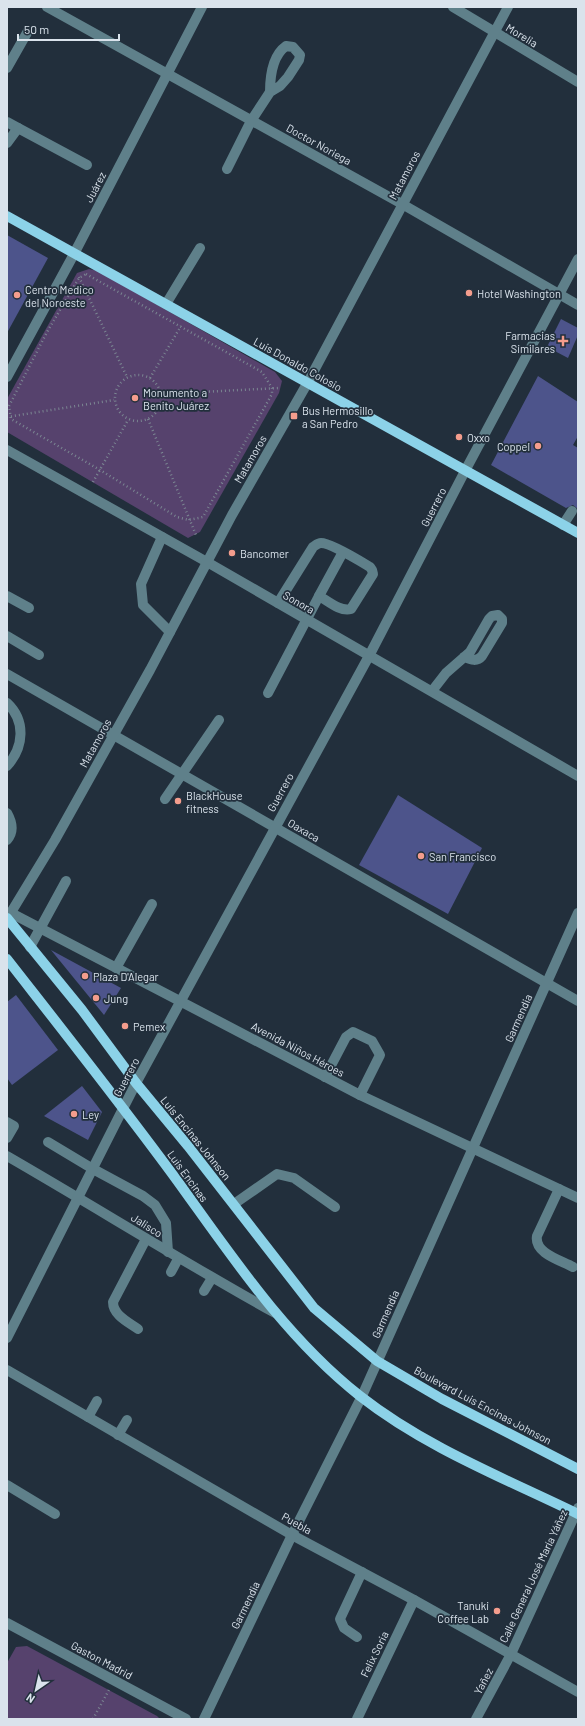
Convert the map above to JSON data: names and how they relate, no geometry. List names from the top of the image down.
{
  "streets": {
    "main road": [
      "Luis Donaldo Colosio",
      "Luis Encinas Johnson",
      "Luis Encinas",
      "Boulevard Luis Encinas Johnson"
    ],
    "street": [
      "Morelia",
      "Doctor Noriega",
      "Matamoros",
      "Juárez",
      "Guerrero",
      "Sonora",
      "Oaxaca",
      "Garmendia",
      "Avenida Niños Héroes",
      "Jalisco",
      "Puebla",
      "Calle General José María Yáñez",
      "Felix Soria",
      "Gaston Madrid",
      "Yañez"
    ]
  },
  "crossings": [
    ["Morelia", "Matamoros"],
    ["Doctor Noriega", "Matamoros"],
    ["Doctor Noriega", "Juárez"],
    ["Doctor Noriega", "Guerrero"],
    ["Matamoros", "Luis Donaldo Colosio"],
    ["Matamoros", "Sonora"],
    ["Matamoros", "Oaxaca"],
    ["Matamoros", "Avenida Niños Héroes"],
    ["Matamoros", "Luis Encinas Johnson"],
    ["Juárez", "Luis Donaldo Colosio"],
    ["Luis Donaldo Colosio", "Guerrero"],
    ["Guerrero", "Sonora"],
    ["Guerrero", "Oaxaca"],
    ["Guerrero", "Avenida Niños Héroes"],
    ["Guerrero", "Luis Encinas Johnson"],
    ["Guerrero", "Luis Encinas"],
    ["Guerrero", "Jalisco"],
    ["Oaxaca", "Garmendia"],
    ["Garmendia", "Avenida Niños Héroes"],
    ["Garmendia", "Luis Encinas Johnson"],
    ["Garmendia", "Luis Encinas"],
    ["Garmendia", "Boulevard Luis Encinas Johnson"],
    ["Garmendia", "Puebla"],
    ["Avenida Niños Héroes", "Luis Encinas Johnson"],
    ["Luis Encinas Johnson", "Boulevard Luis Encinas Johnson"],
    ["Luis Encinas", "Jalisco"],
    ["Puebla", "Calle General José María Yáñez"],
    ["Puebla", "Felix Soria"],
    ["Puebla", "Yañez"],
    ["Calle General José María Yáñez", "Yañez"]
  ],
  "places": {
    "other": [
      "Hotel Washington",
      "Centro Medico del Noroeste",
      "Monumento a Benito Juárez",
      "Oxxo",
      "Coppel",
      "Bancomer",
      "BlackHouse fitness",
      "San Francisco",
      "Plaza D'Alegar",
      "Jung",
      "Pemex",
      "Ley",
      "Tanuki Coffee Lab"
    ],
    "health": ["Farmacias Similares"],
    "transit": ["Bus Hermosillo a San Pedro"]
  },
  "scale_bar": "50 m",
  "north": "bottom left"
}
